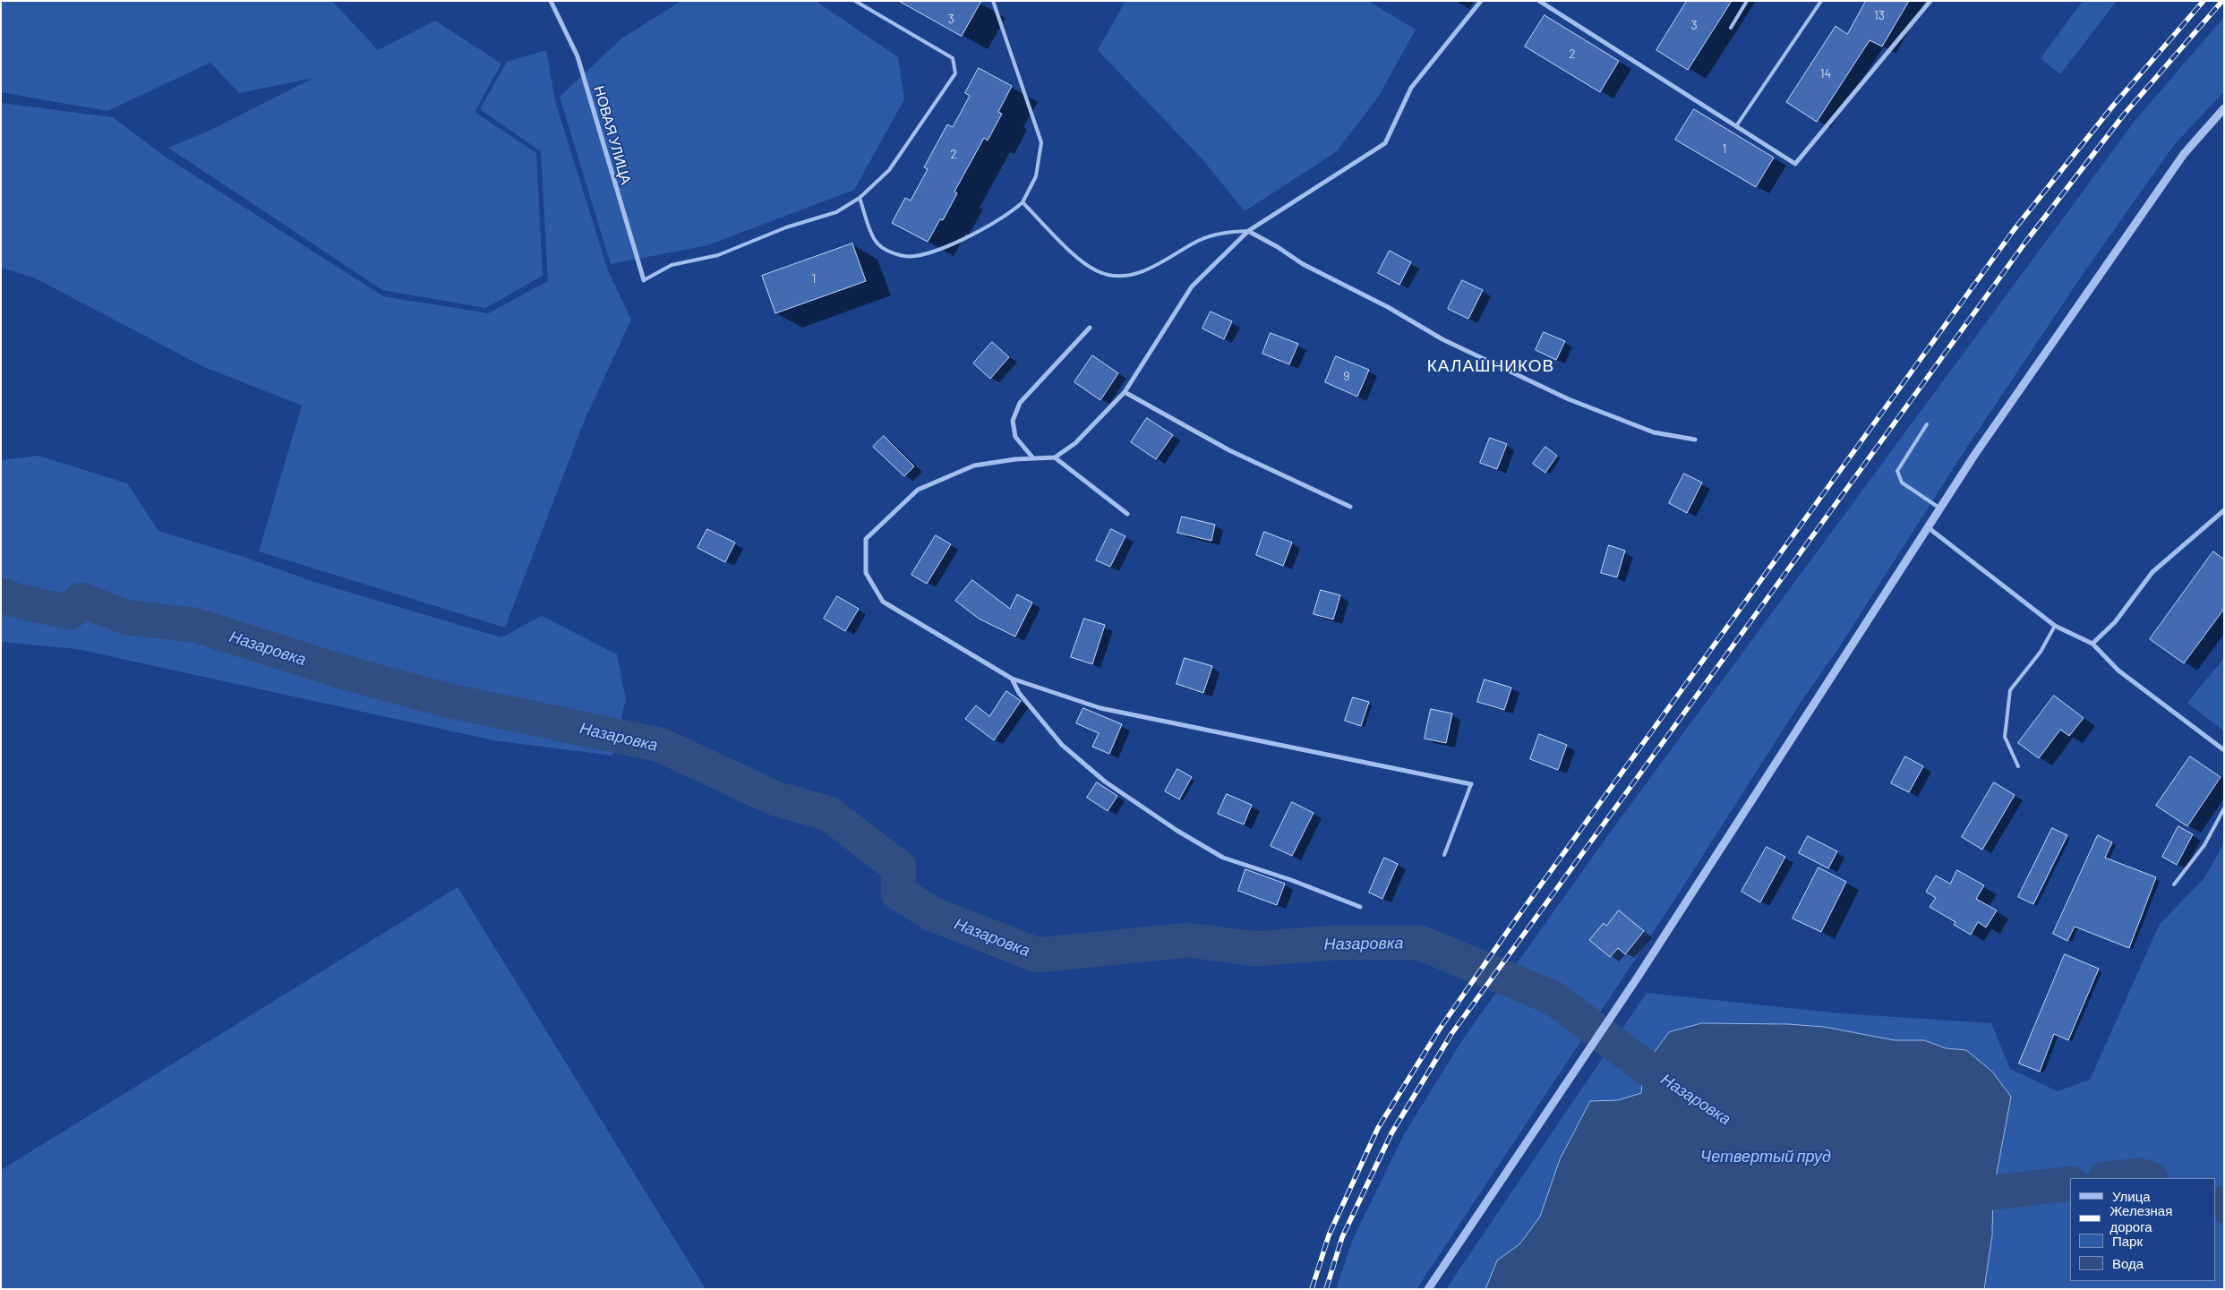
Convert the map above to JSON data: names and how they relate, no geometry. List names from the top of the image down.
{
  "streets": {
    "street": ["НОВАЯ УЛИЦА"]
  },
  "districts": ["КАЛАШНИКОВ"],
  "water": ["Назаровка", "Четвертый пруд"],
  "house_numbers": [
    "13",
    "3",
    "3",
    "2",
    "14",
    "1",
    "2",
    "1",
    "9"
  ],
  "legend": [
    "Улица",
    "Железная дорога",
    "Парк",
    "Вода"
  ]
}
